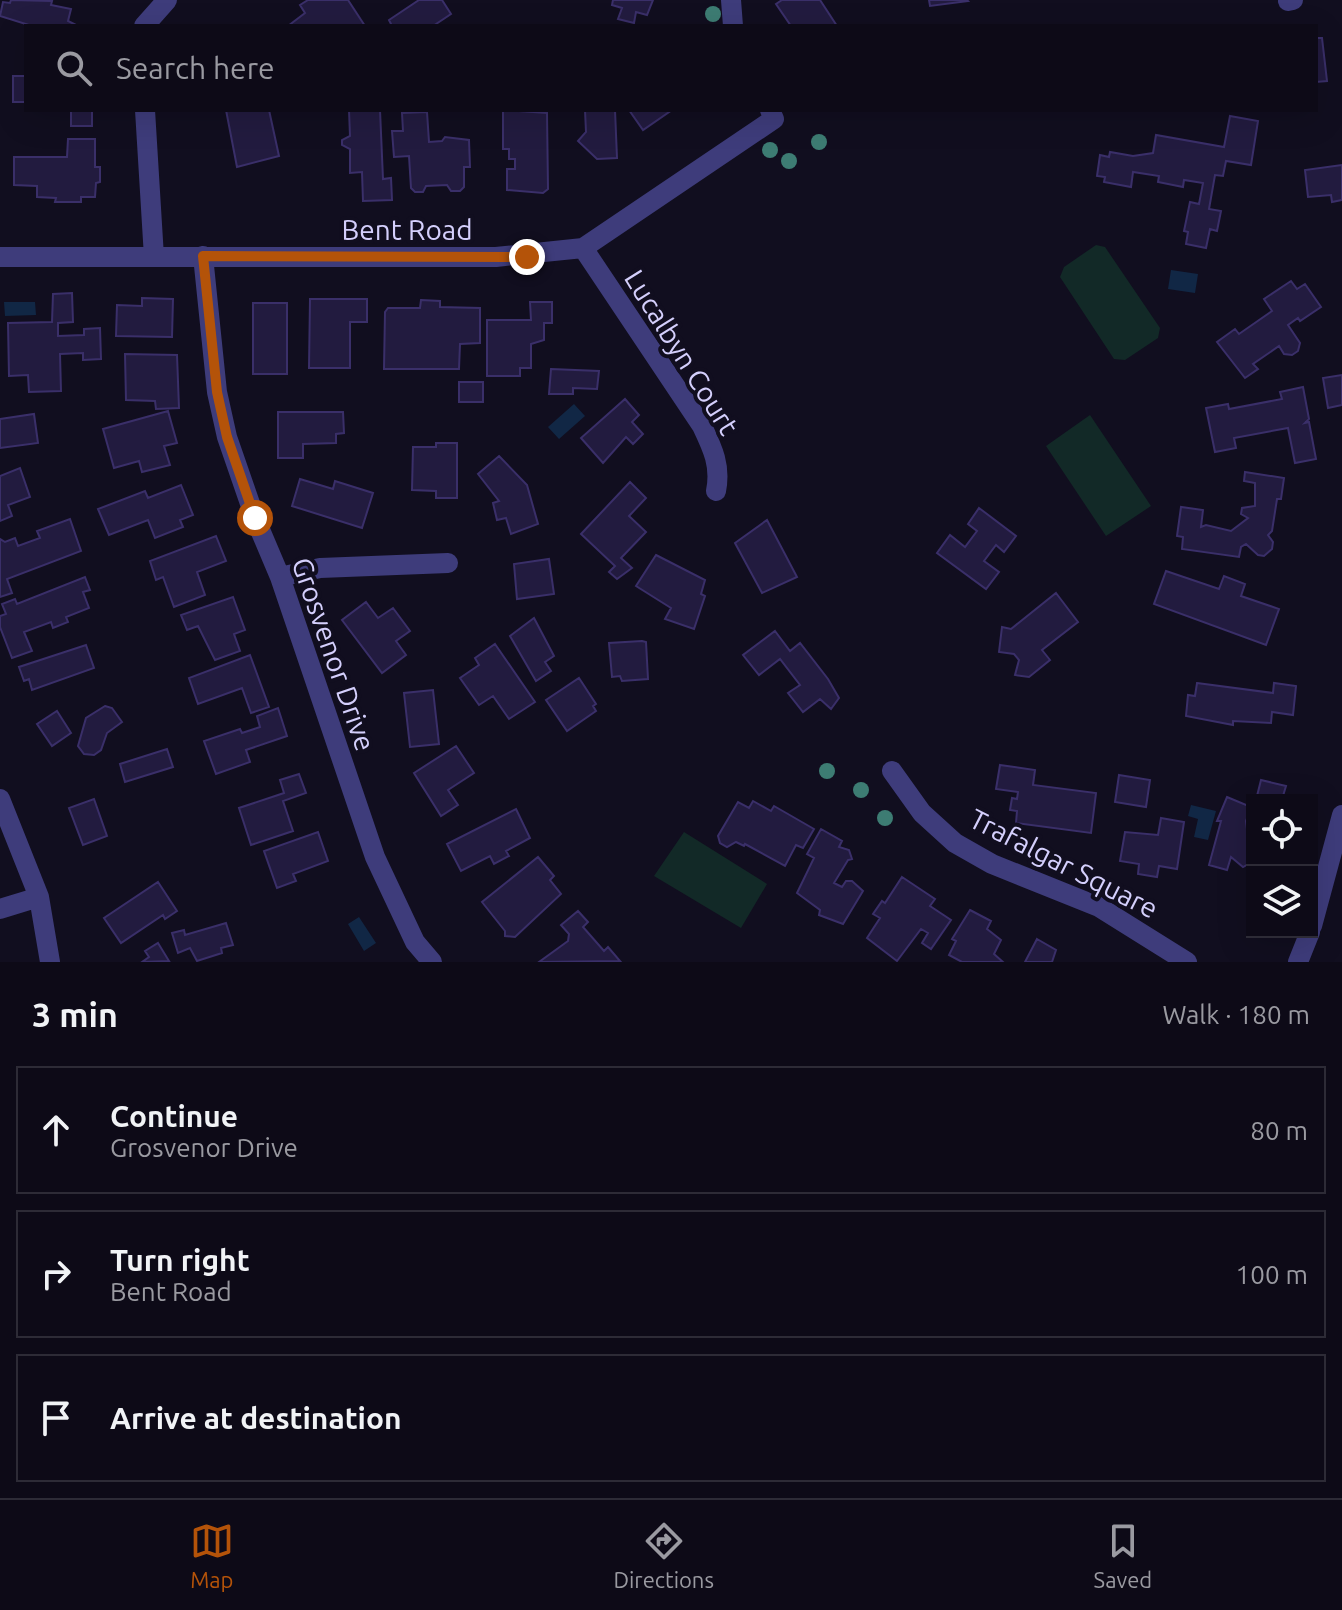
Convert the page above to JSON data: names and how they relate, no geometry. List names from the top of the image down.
{
  "streets": {
    "street": [
      "Bent Road",
      "Lucalbyn Court",
      "Grosvenor Drive",
      "Trafalgar Square"
    ]
  },
  "crossings": [
    ["Bent Road", "Lucalbyn Court"],
    ["Bent Road", "Grosvenor Drive"]
  ],
  "page": {
    "search": "Search here",
    "heading": ["3 min", "Walk · 180 m"],
    "list": [
      ["Continue", "Grosvenor Drive", "80 m"],
      ["Turn right", "Bent Road", "100 m"],
      "Arrive at destination"
    ],
    "nav": ["Map", "Directions", "Saved"]
  }
}
